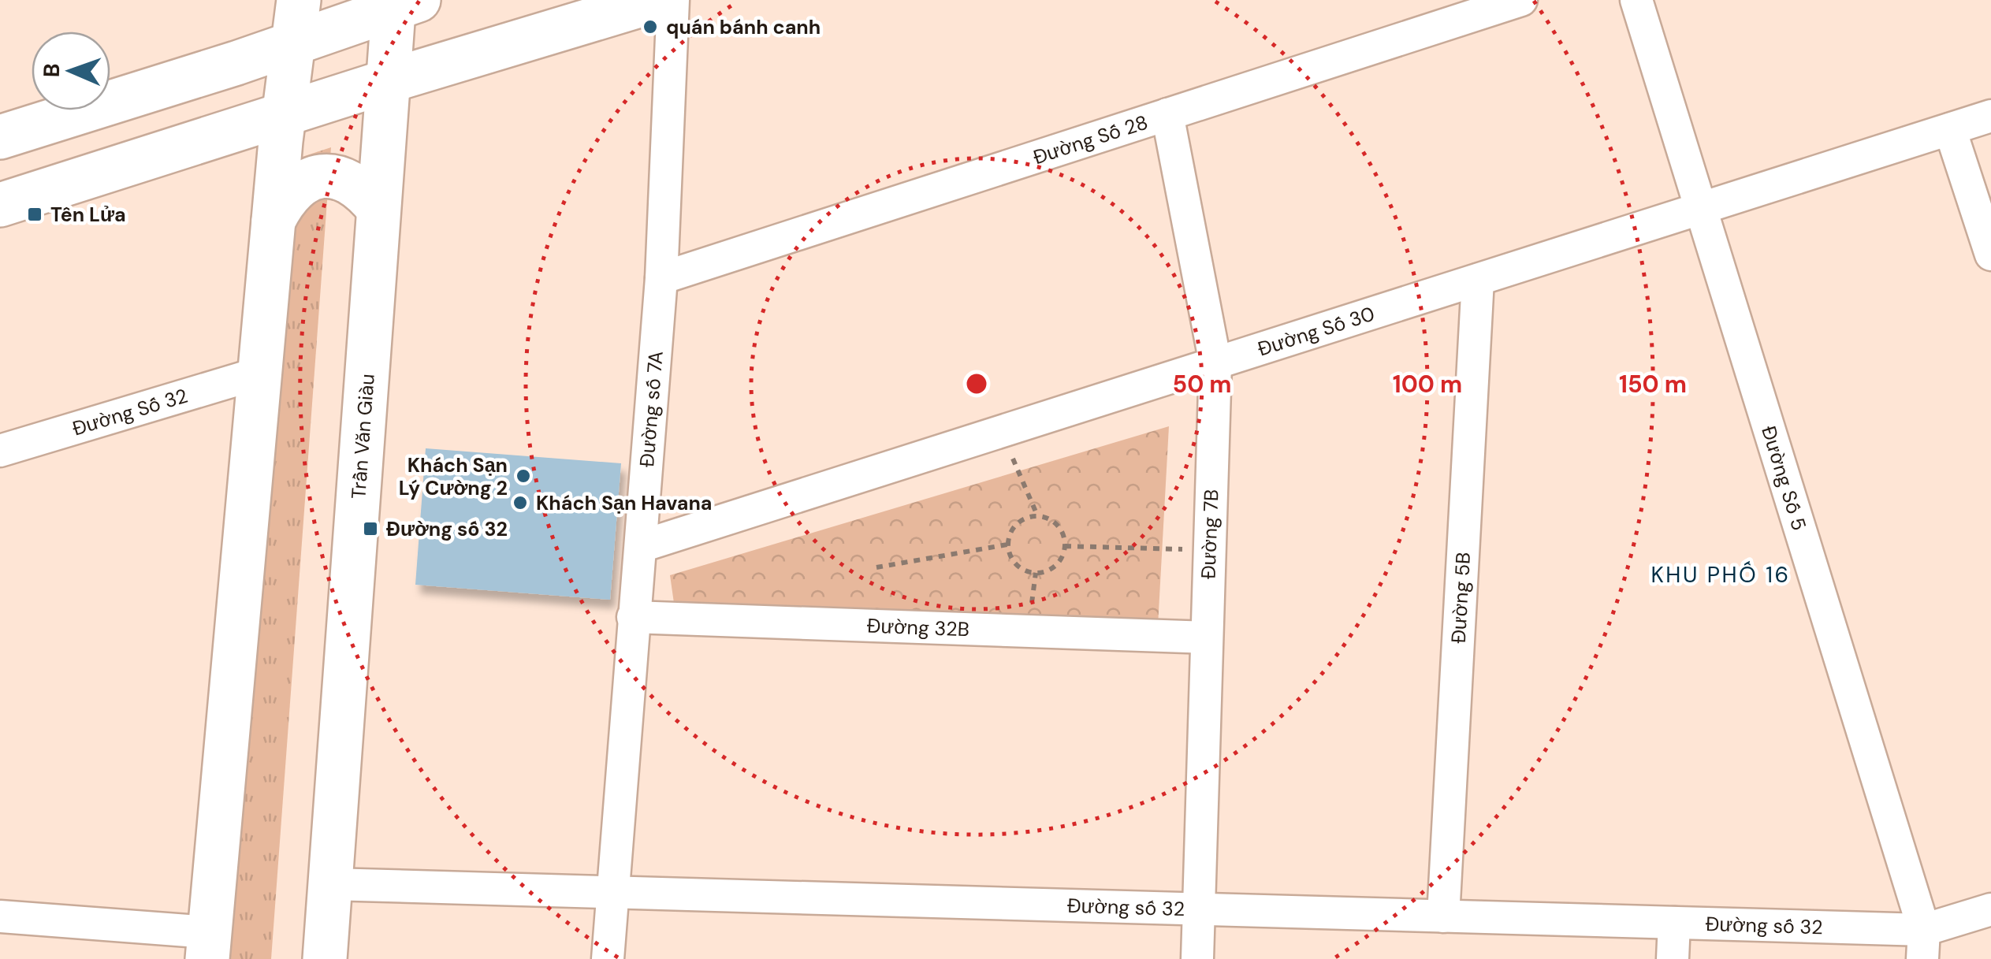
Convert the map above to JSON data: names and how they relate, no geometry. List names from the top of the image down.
{
  "streets": {
    "main road": ["Trần Văn Giàu"],
    "street": [
      "Đường Số 28",
      "Đường Số 30",
      "Đường số 7A",
      "Đường Số 32",
      "Đường Số 5",
      "Đường 7B",
      "Đường 5B",
      "Đường 32B",
      "Đường số 32"
    ]
  },
  "crossings": [
    ["Đường Số 28", "Đường số 7A"],
    ["Đường Số 28", "Đường 7B"],
    ["Đường Số 30", "Đường số 7A"],
    ["Đường Số 30", "Đường Số 5"],
    ["Đường Số 30", "Đường 7B"],
    ["Đường Số 30", "Đường 5B"],
    ["Đường số 7A", "Đường 32B"],
    ["Đường số 7A", "Đường số 32"],
    ["Trần Văn Giàu", "Đường số 32"],
    ["Đường Số 5", "Đường số 32"],
    ["Đường 7B", "Đường 32B"],
    ["Đường 7B", "Đường số 32"],
    ["Đường 5B", "Đường số 32"]
  ],
  "districts": ["KHU PHỐ 16"],
  "places": {
    "other": ["quán bánh canh", "Khách Sạn Lý Cường 2", "Khách Sạn Havana"],
    "transit": ["Tên Lửa", "Đường số 32"]
  },
  "north": "left",
  "rings": ["50 m", "100 m", "150 m"]
}
